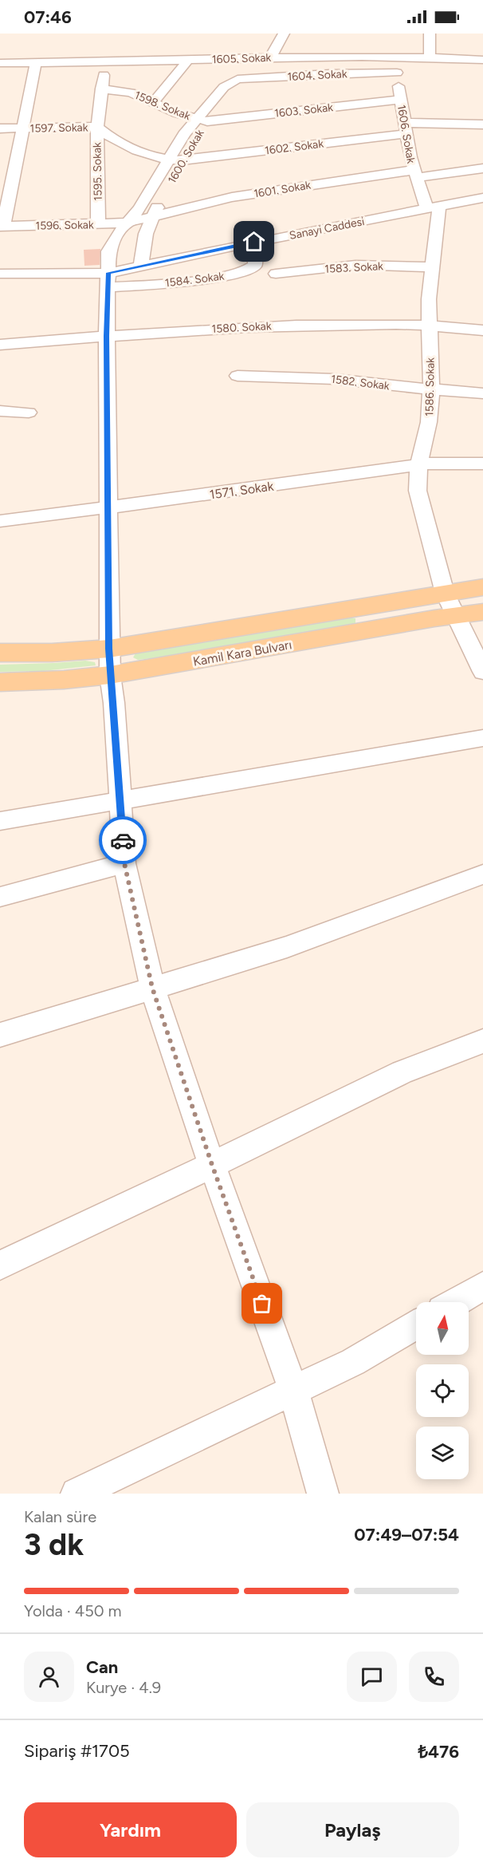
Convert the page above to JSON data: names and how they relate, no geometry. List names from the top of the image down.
{
  "streets": {
    "main road": ["Kamil Kara Bulvarı"],
    "street": [
      "1605. Sokak",
      "1604. Sokak",
      "1598. Sokak",
      "1603. Sokak",
      "1597. Sokak",
      "1606. Sokak",
      "1602. Sokak",
      "1600. Sokak",
      "1595. Sokak",
      "1601. Sokak",
      "1596. Sokak",
      "Sanayi Caddesi",
      "1583. Sokak",
      "1584. Sokak",
      "1580. Sokak",
      "1582. Sokak",
      "1586. Sokak",
      "1571. Sokak"
    ]
  },
  "crossings": [
    ["1605. Sokak", "1606. Sokak"],
    ["1605. Sokak", "1595. Sokak"],
    ["1604. Sokak", "1606. Sokak"],
    ["1598. Sokak", "1603. Sokak"],
    ["1598. Sokak", "1600. Sokak"],
    ["1598. Sokak", "1595. Sokak"],
    ["1603. Sokak", "1606. Sokak"],
    ["1603. Sokak", "1600. Sokak"],
    ["1597. Sokak", "1602. Sokak"],
    ["1597. Sokak", "1600. Sokak"],
    ["1597. Sokak", "1595. Sokak"],
    ["1606. Sokak", "1602. Sokak"],
    ["1606. Sokak", "1601. Sokak"],
    ["1606. Sokak", "Sanayi Caddesi"],
    ["1606. Sokak", "1586. Sokak"],
    ["1602. Sokak", "1600. Sokak"],
    ["1600. Sokak", "1601. Sokak"],
    ["1600. Sokak", "Sanayi Caddesi"],
    ["1595. Sokak", "1596. Sokak"],
    ["1601. Sokak", "1596. Sokak"],
    ["Sanayi Caddesi", "1584. Sokak"],
    ["Sanayi Caddesi", "1586. Sokak"],
    ["1583. Sokak", "1586. Sokak"],
    ["1580. Sokak", "1586. Sokak"],
    ["1582. Sokak", "1586. Sokak"],
    ["1586. Sokak", "1571. Sokak"],
    ["1586. Sokak", "Kamil Kara Bulvarı"]
  ],
  "north": "top",
  "page": {
    "status": "07:46",
    "heading": ["3 dk", "Kalan süre", "07:49–07:54"],
    "panel": [
      "Can",
      "Kurye · 4.9",
      "Sipariş #1705",
      "₺476"
    ],
    "bar": "Yolda · 450 m",
    "buttons": ["Yardım", "Paylaş"]
  }
}
